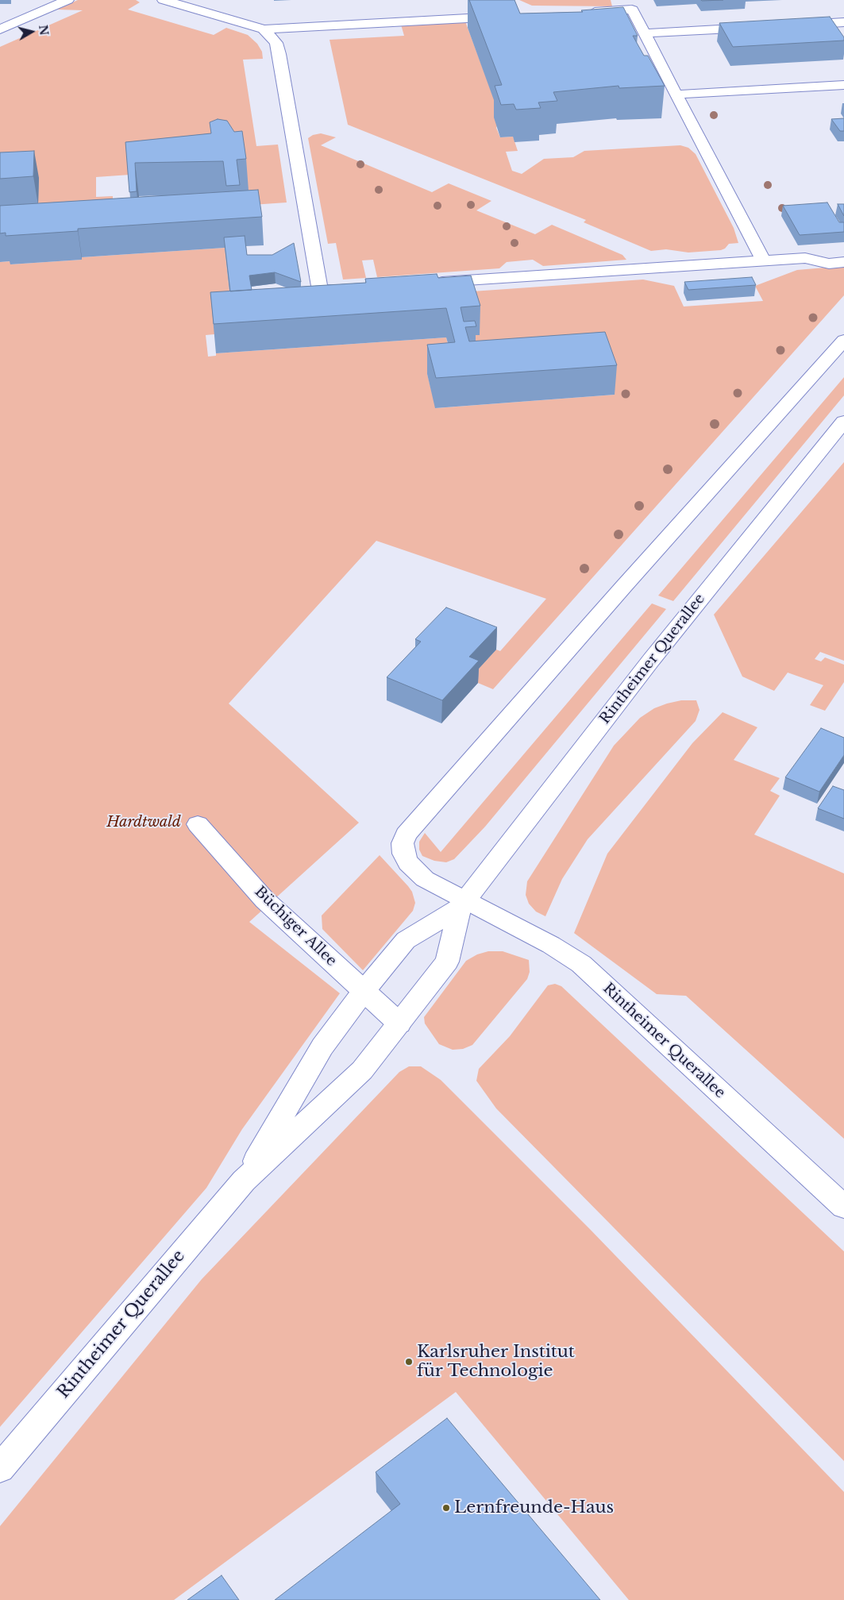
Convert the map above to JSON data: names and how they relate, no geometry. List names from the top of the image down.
{
  "streets": {
    "street": ["Rintheimer Querallee", "Büchiger Allee"]
  },
  "crossings": [
    ["Rintheimer Querallee", "Büchiger Allee"]
  ],
  "parks": ["Hardtwald"],
  "places": ["Karlsruher Institut für Technologie", "Lernfreunde-Haus"],
  "north": "right"
}
